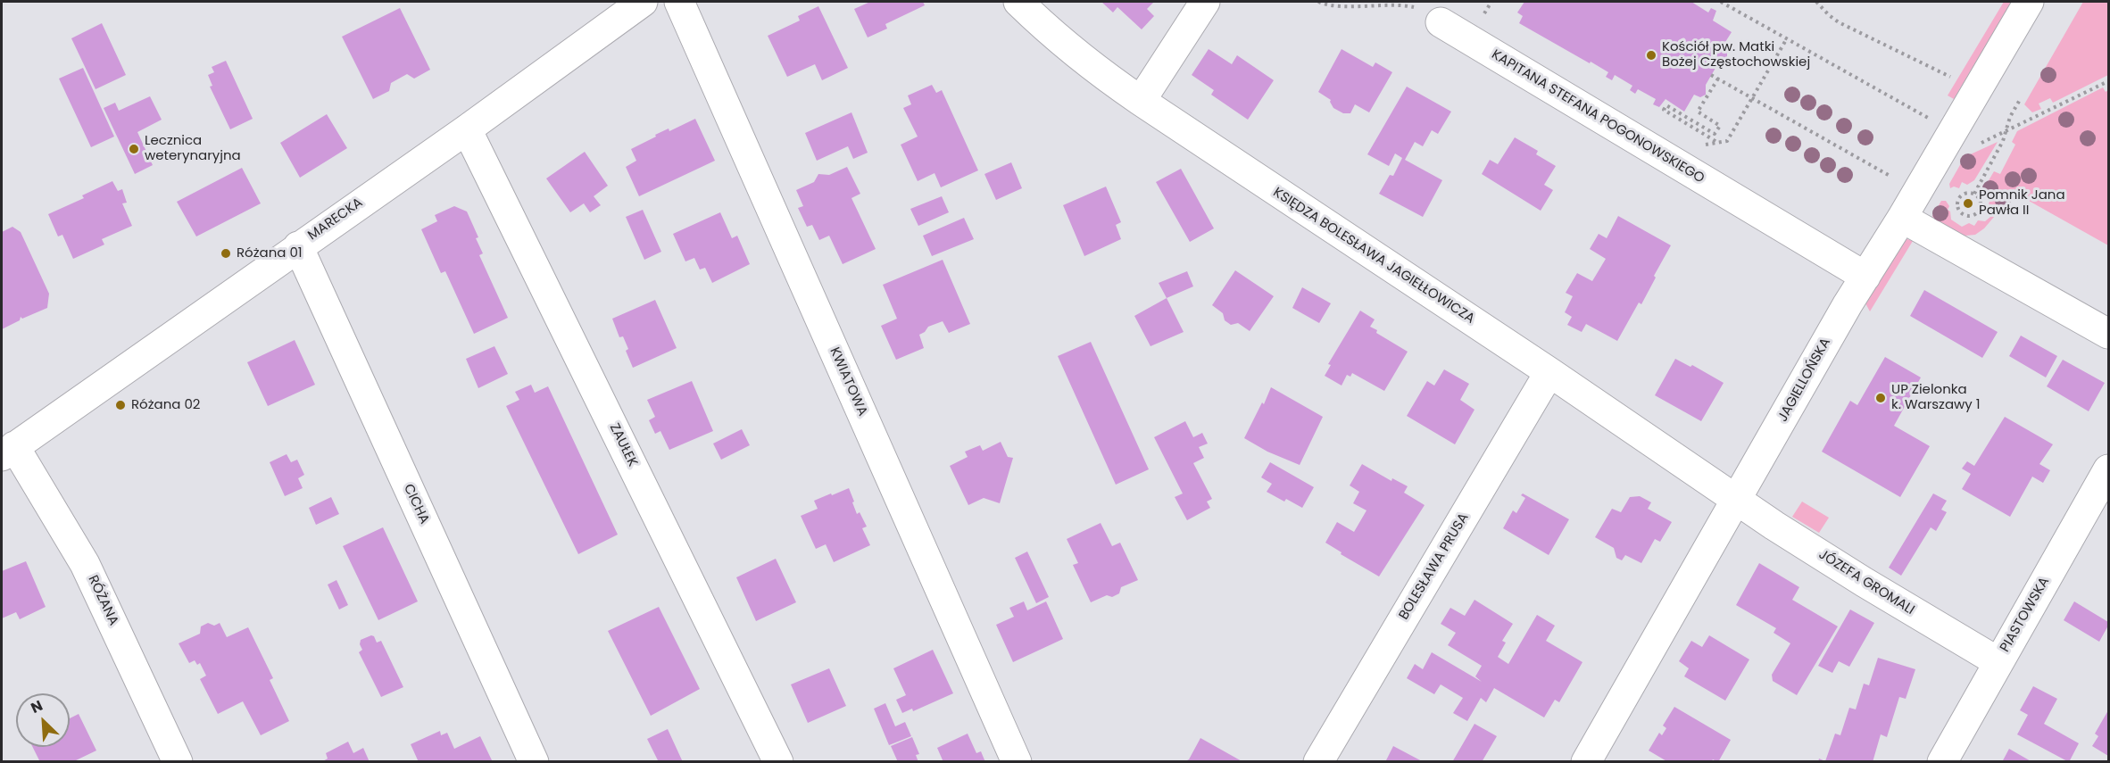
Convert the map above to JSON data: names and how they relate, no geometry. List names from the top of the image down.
{
  "streets": {
    "street": [
      "KAPITANA STEFANA POGONOWSKIEGO",
      "MARECKA",
      "KSIĘDZA BOLESŁAWA JAGIEŁŁOWICZA",
      "JAGIELLOŃSKA",
      "KWIATOWA",
      "ZAUŁEK",
      "CICHA",
      "BOLESŁAWA PRUSA",
      "JÓZEFA GROMALI",
      "RÓŻANA",
      "PIASTOWSKA"
    ]
  },
  "crossings": [
    ["KAPITANA STEFANA POGONOWSKIEGO", "JAGIELLOŃSKA"],
    ["MARECKA", "ZAUŁEK"],
    ["MARECKA", "CICHA"],
    ["MARECKA", "RÓŻANA"],
    ["KSIĘDZA BOLESŁAWA JAGIEŁŁOWICZA", "JAGIELLOŃSKA"],
    ["KSIĘDZA BOLESŁAWA JAGIEŁŁOWICZA", "BOLESŁAWA PRUSA"],
    ["KSIĘDZA BOLESŁAWA JAGIEŁŁOWICZA", "JÓZEFA GROMALI"],
    ["JAGIELLOŃSKA", "JÓZEFA GROMALI"],
    ["JÓZEFA GROMALI", "PIASTOWSKA"]
  ],
  "places": [
    "Kościół pw. Matki Bożej Częstochowskiej",
    "Lecznica weterynaryjna",
    "Pomnik Jana Pawła II",
    "Różana 01",
    "UP Zielonka k. Warszawy 1",
    "Różana 02"
  ],
  "north": "top left"
}
